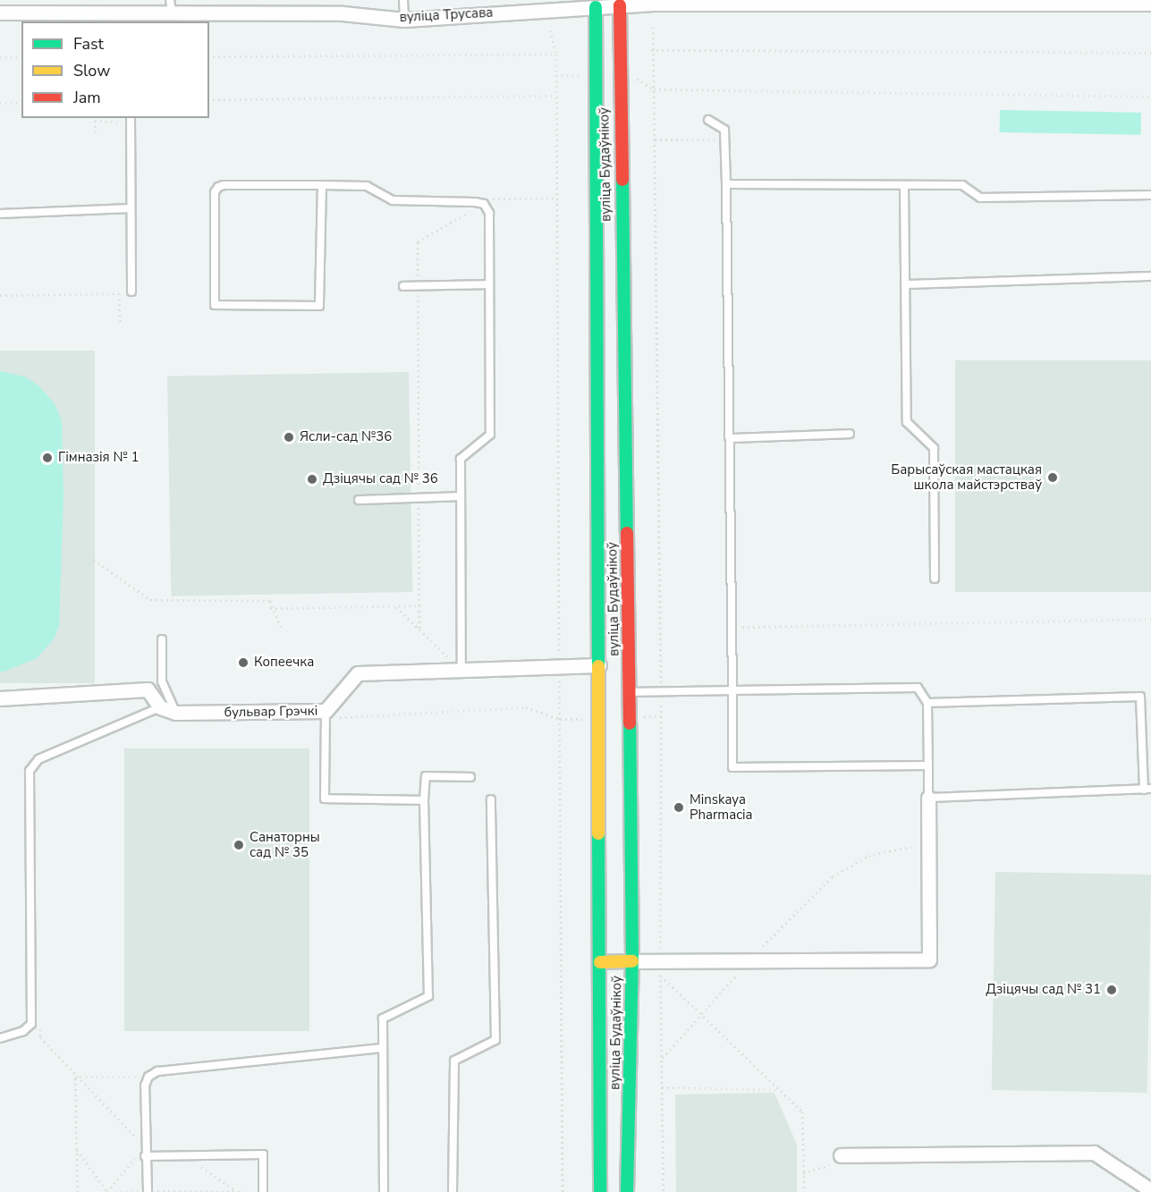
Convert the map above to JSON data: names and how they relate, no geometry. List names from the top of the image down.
{
  "streets": {
    "street": ["вуліца Трусава", "вуліца Будаўнікоў", "бульвар Грэчкі"]
  },
  "crossings": [
    ["вуліца Трусава", "вуліца Будаўнікоў"],
    ["вуліца Будаўнікоў", "бульвар Грэчкі"]
  ],
  "places": [
    "Ясли-сад №36",
    "Гімназія № 1",
    "Барысаўская мастацкая школа майстэрстваў",
    "Дзіцячы сад № 36",
    "Копеечка",
    "Minskaya Pharmacia",
    "Санаторны сад № 35",
    "Дзіцячы сад № 31"
  ],
  "legend": ["Fast", "Slow", "Jam"]
}
